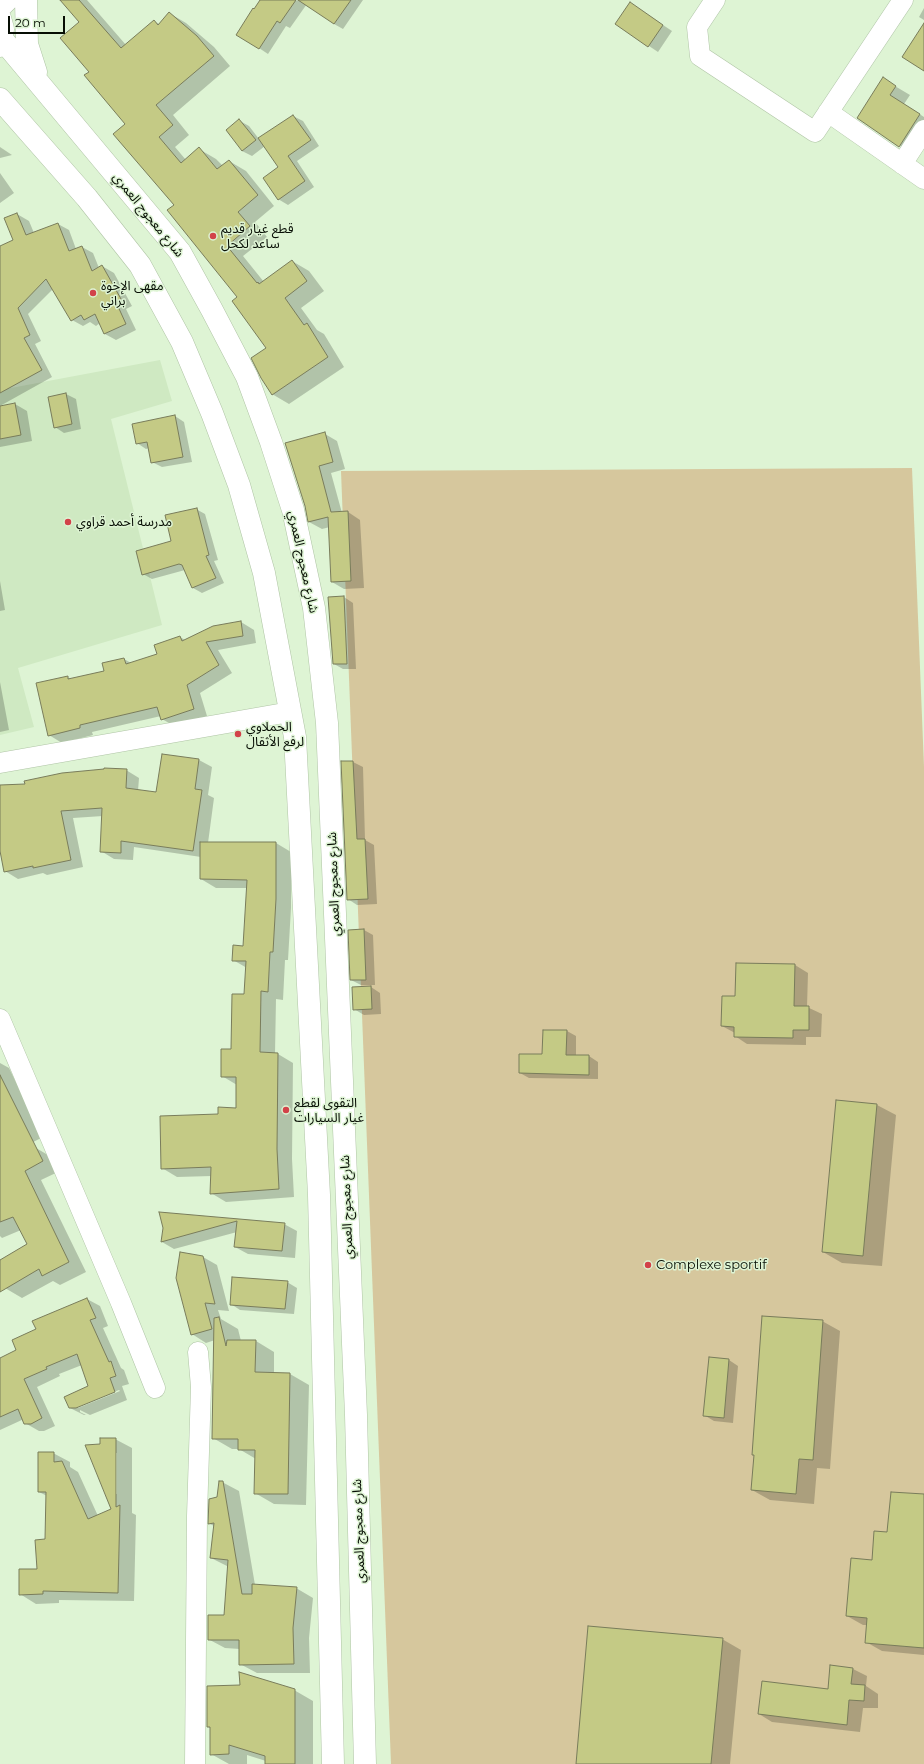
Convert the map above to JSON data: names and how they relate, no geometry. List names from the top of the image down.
{
  "streets": {
    "main road": ["شارع معجوج العمري"]
  },
  "places": [
    "قطع غيار قديم ساعد لكحل",
    "مقهى الإخوة براني",
    "مدرسة أحمد قراوي",
    "الحملاوي لرفع الأثقال",
    "التقوى لقطع غيار السيارات",
    "Complexe sportif"
  ],
  "scale_bar": "20 m"
}
